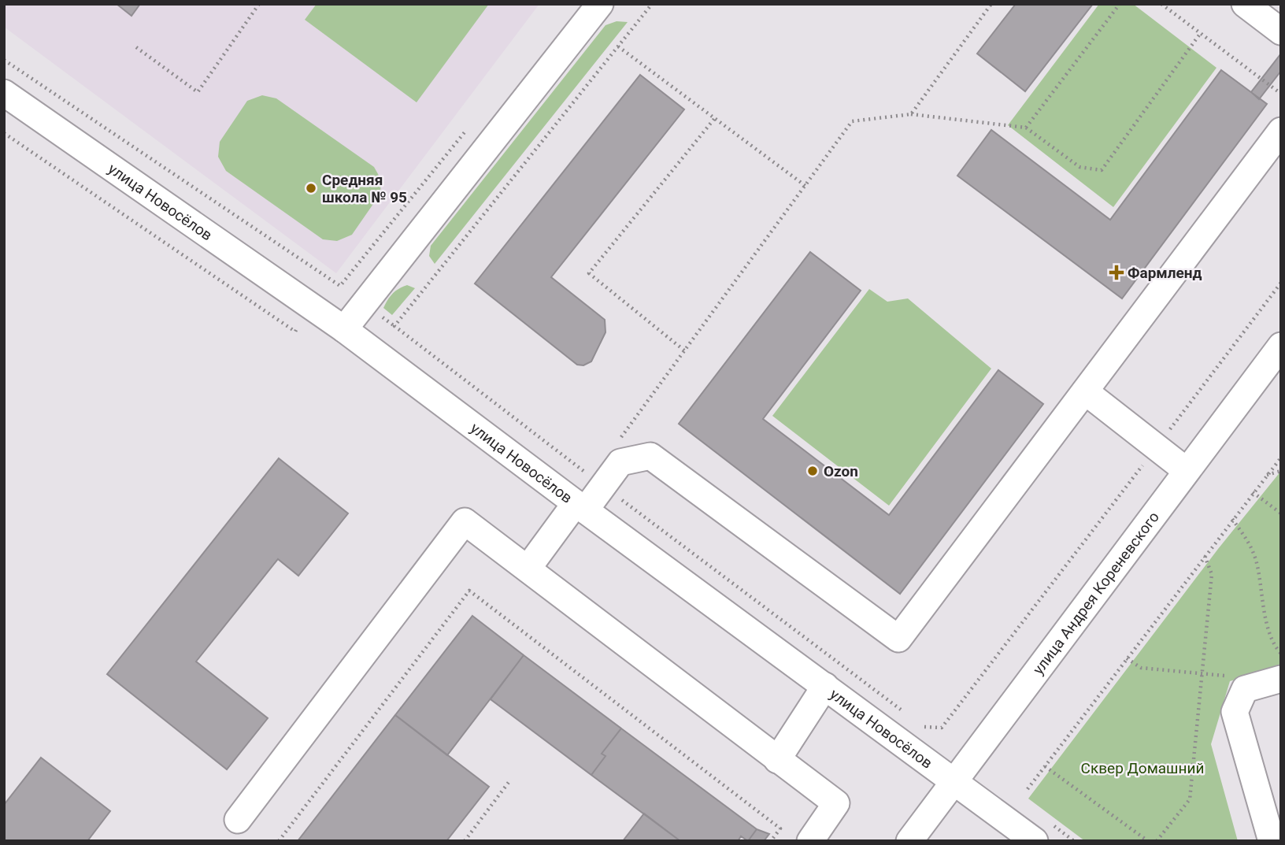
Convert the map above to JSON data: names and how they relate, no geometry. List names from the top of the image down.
{
  "streets": {
    "street": ["улица Новосёлов", "улица Андрея Кореневского"]
  },
  "crossings": [
    ["улица Новосёлов", "улица Андрея Кореневского"]
  ],
  "parks": ["Сквер Домашний"],
  "places": {
    "other": ["Средняя школа № 95", "Ozon"],
    "health": ["Фармленд"]
  }
}
